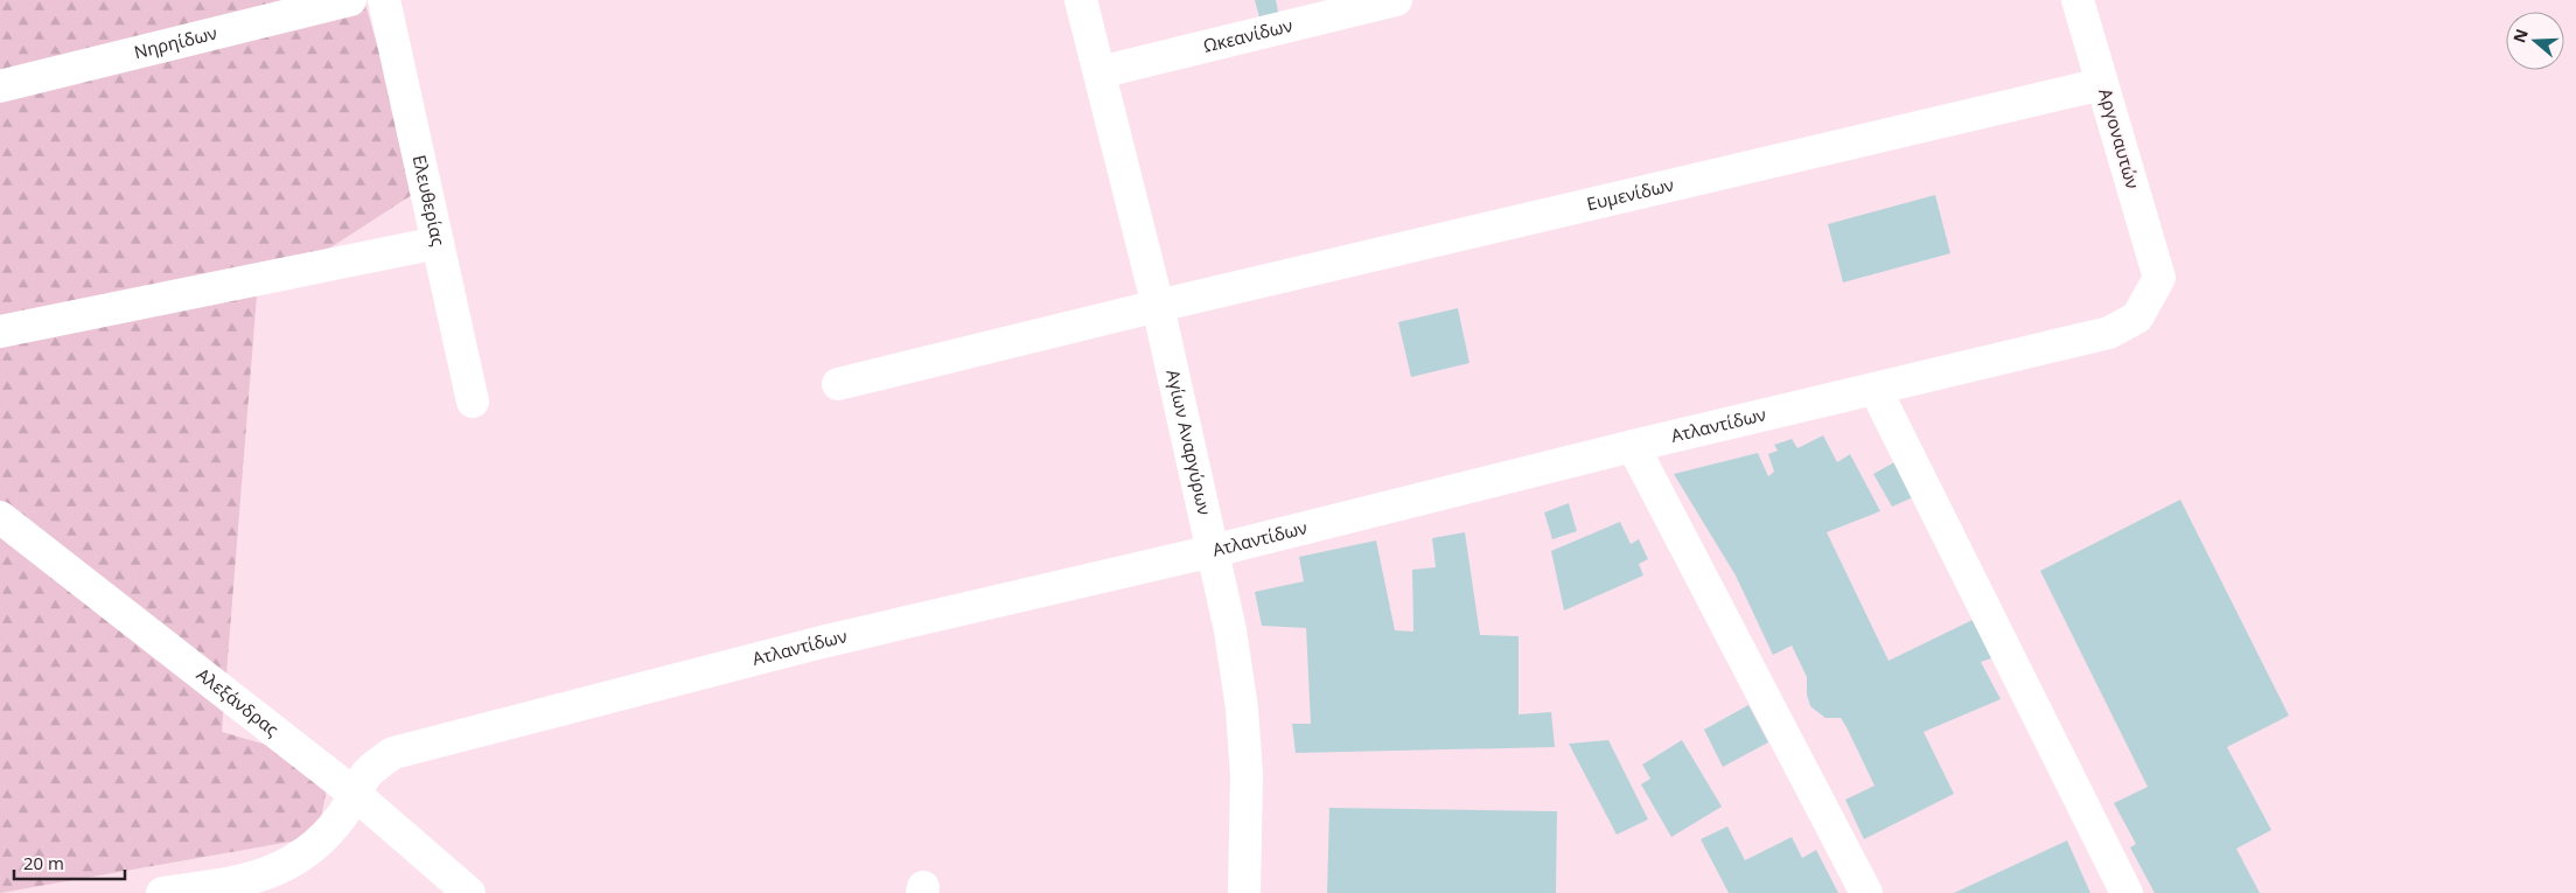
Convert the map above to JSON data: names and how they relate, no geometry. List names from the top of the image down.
{
  "streets": {
    "street": [
      "Ωκεανίδων",
      "Νηρηίδων",
      "Αργοναυτών",
      "Ευμενίδων",
      "Ελευθερίας",
      "Ατλαντίδων",
      "Αγίων Αναργύρων",
      "Αλεξάνδρας"
    ]
  },
  "crossings": [
    ["Ωκεανίδων", "Αγίων Αναργύρων"],
    ["Αργοναυτών", "Ευμενίδων"],
    ["Αργοναυτών", "Ατλαντίδων"],
    ["Ευμενίδων", "Αγίων Αναργύρων"],
    ["Ατλαντίδων", "Αγίων Αναργύρων"],
    ["Ατλαντίδων", "Αλεξάνδρας"]
  ],
  "scale_bar": "20 m",
  "north": "left"
}
